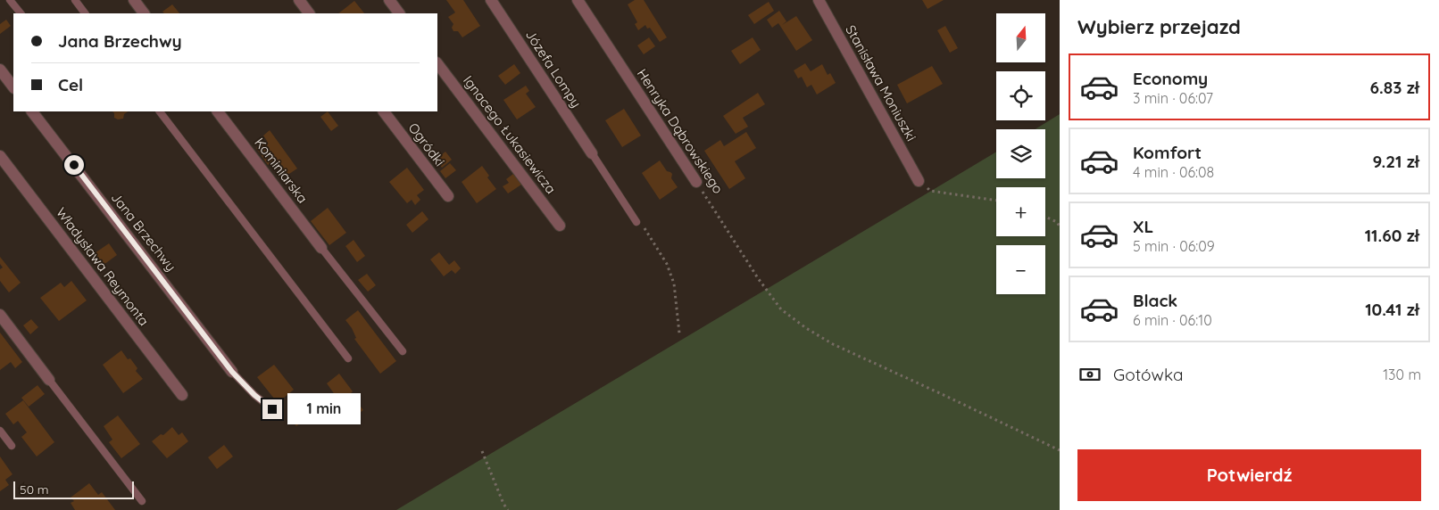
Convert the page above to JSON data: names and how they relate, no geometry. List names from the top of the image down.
{
  "streets": {
    "street": [
      "Józefa Lompy",
      "Stanisława Moniuszki",
      "Henryka Dąbrowskiego",
      "Ignacego Łukasiewicza",
      "Ogródki",
      "Kominiarska",
      "Jana Brzechwy",
      "Władysława Reymonta"
    ]
  },
  "scale_bar": "50 m",
  "north": "top",
  "page": {
    "heading": "Wybierz przejazd",
    "map_buttons": ["+", "−"],
    "banner": ["Jana Brzechwy", "Cel"],
    "list": [
      {
        "name": "Economy",
        "note": "3 min · 06:07",
        "value": "6.83 zł"
      },
      {
        "name": "Komfort",
        "note": "4 min · 06:08",
        "value": "9.21 zł"
      },
      {
        "name": "XL",
        "note": "5 min · 06:09",
        "value": "11.60 zł"
      },
      {
        "name": "Black",
        "note": "6 min · 06:10",
        "value": "10.41 zł"
      }
    ],
    "pay": ["Gotówka", "130 m"],
    "bubble": "1 min",
    "buttons": "Potwierdź",
    "scale": "50 m"
  }
}
